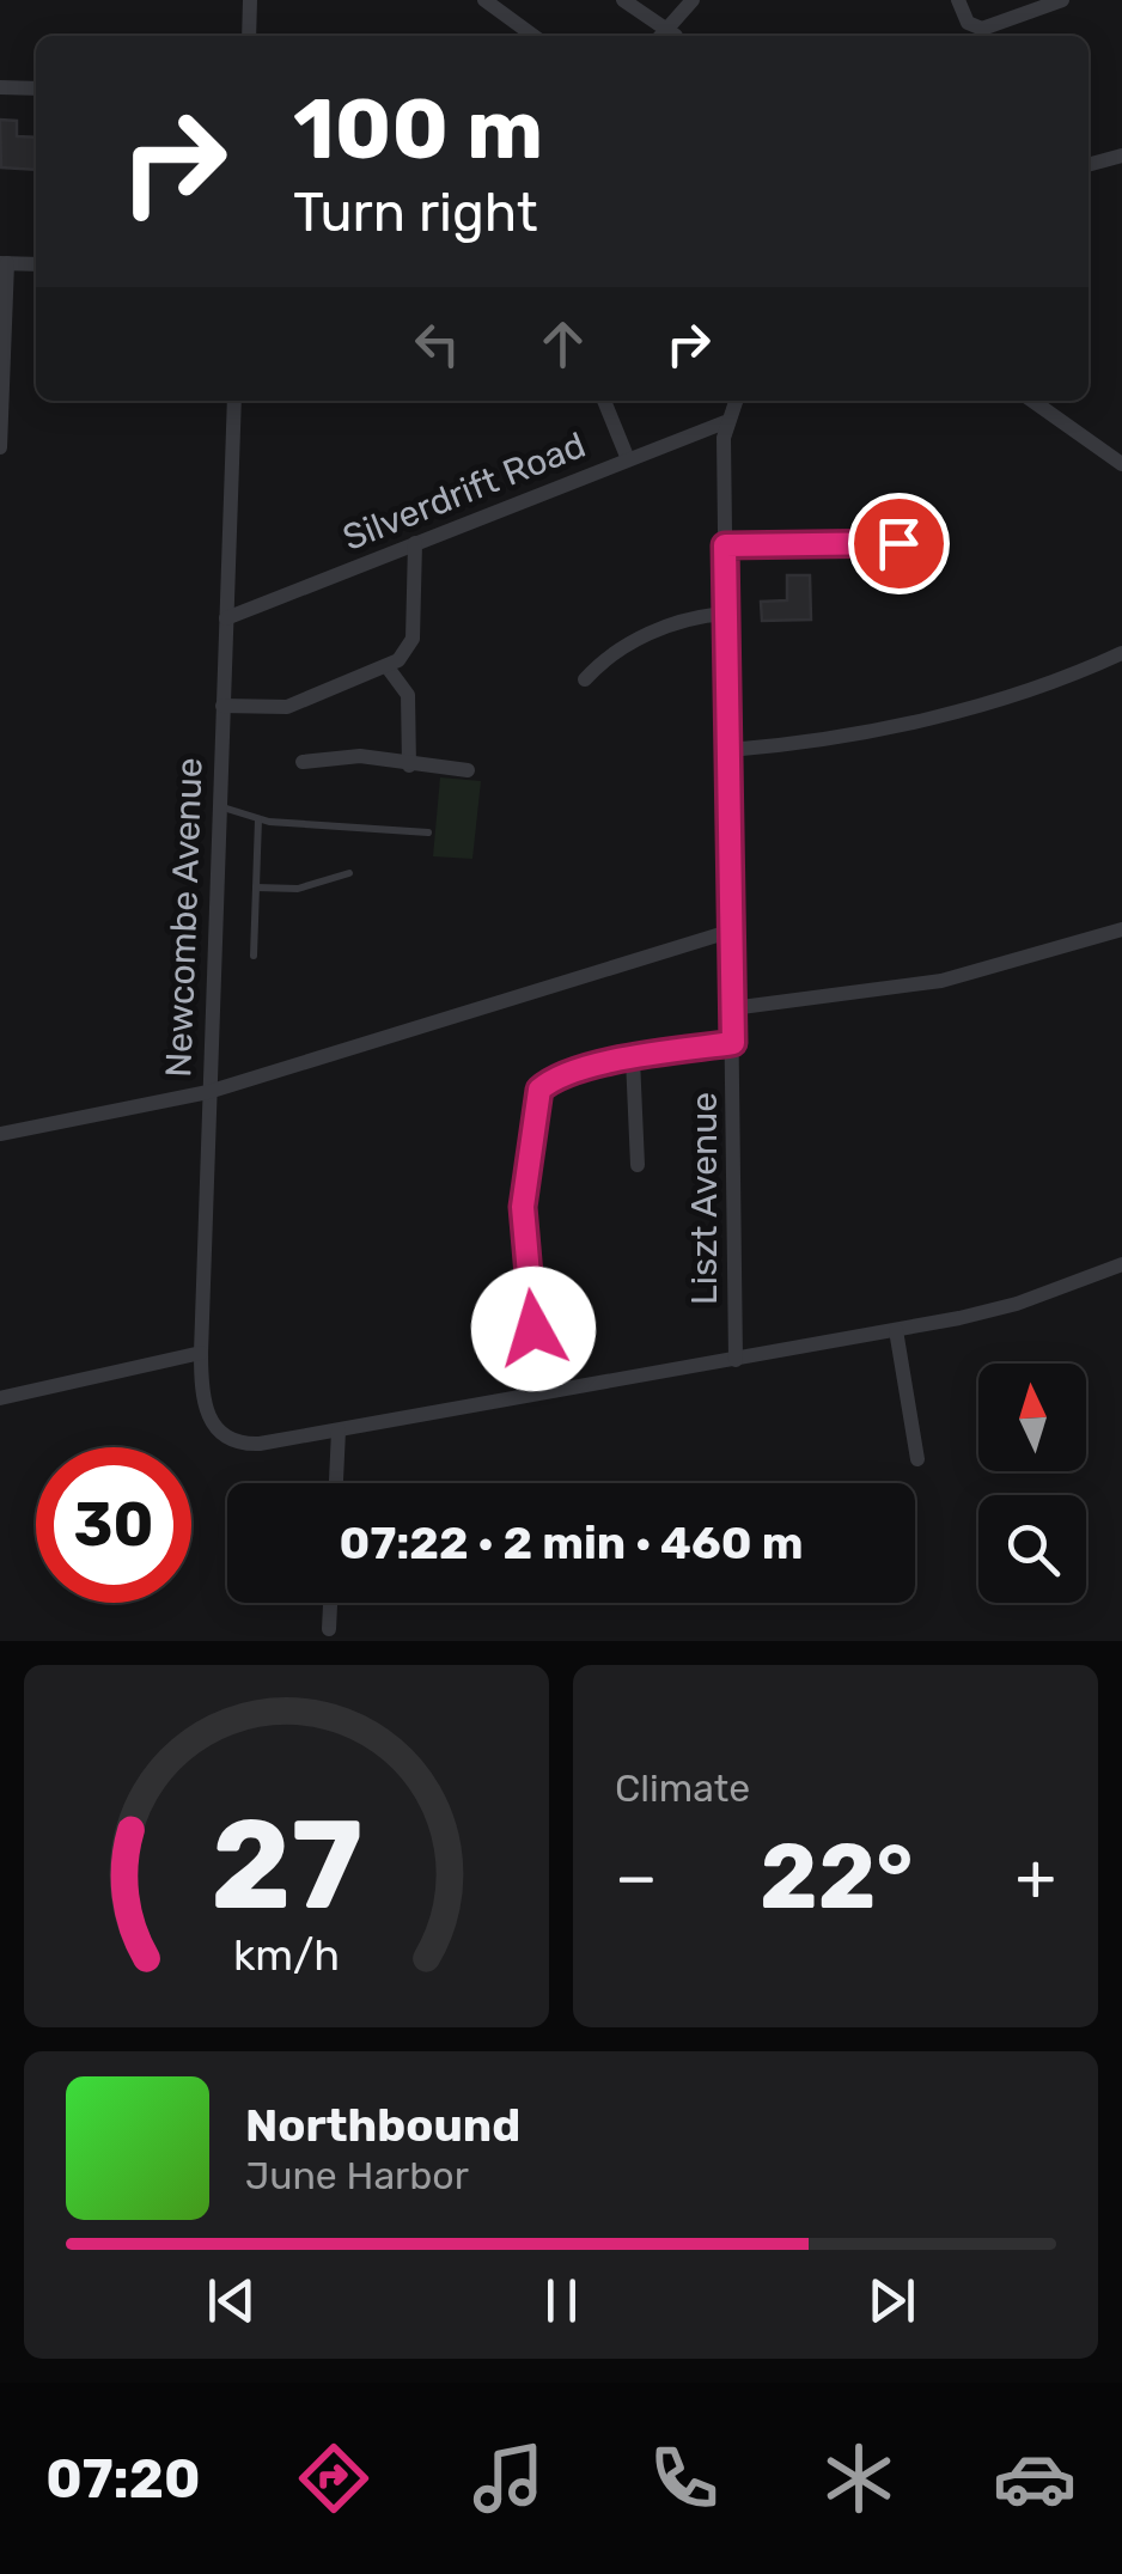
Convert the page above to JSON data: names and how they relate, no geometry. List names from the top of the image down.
{
  "streets": {
    "street": ["Silverdrift Road", "Newcombe Avenue", "Liszt Avenue"]
  },
  "crossings": [
    ["Silverdrift Road", "Newcombe Avenue"],
    ["Silverdrift Road", "Liszt Avenue"]
  ],
  "north": "top",
  "page": {
    "turn": ["100 m", "Turn right"],
    "limit": "30",
    "trip": "07:22 · 2 min · 460 m",
    "tile": "Climate",
    "heat": ["−", "22°", "+"],
    "song": ["Northbound", "June Harbor"],
    "tabs": "07:20",
    "gauge": ["27", "km/h"]
  }
}
